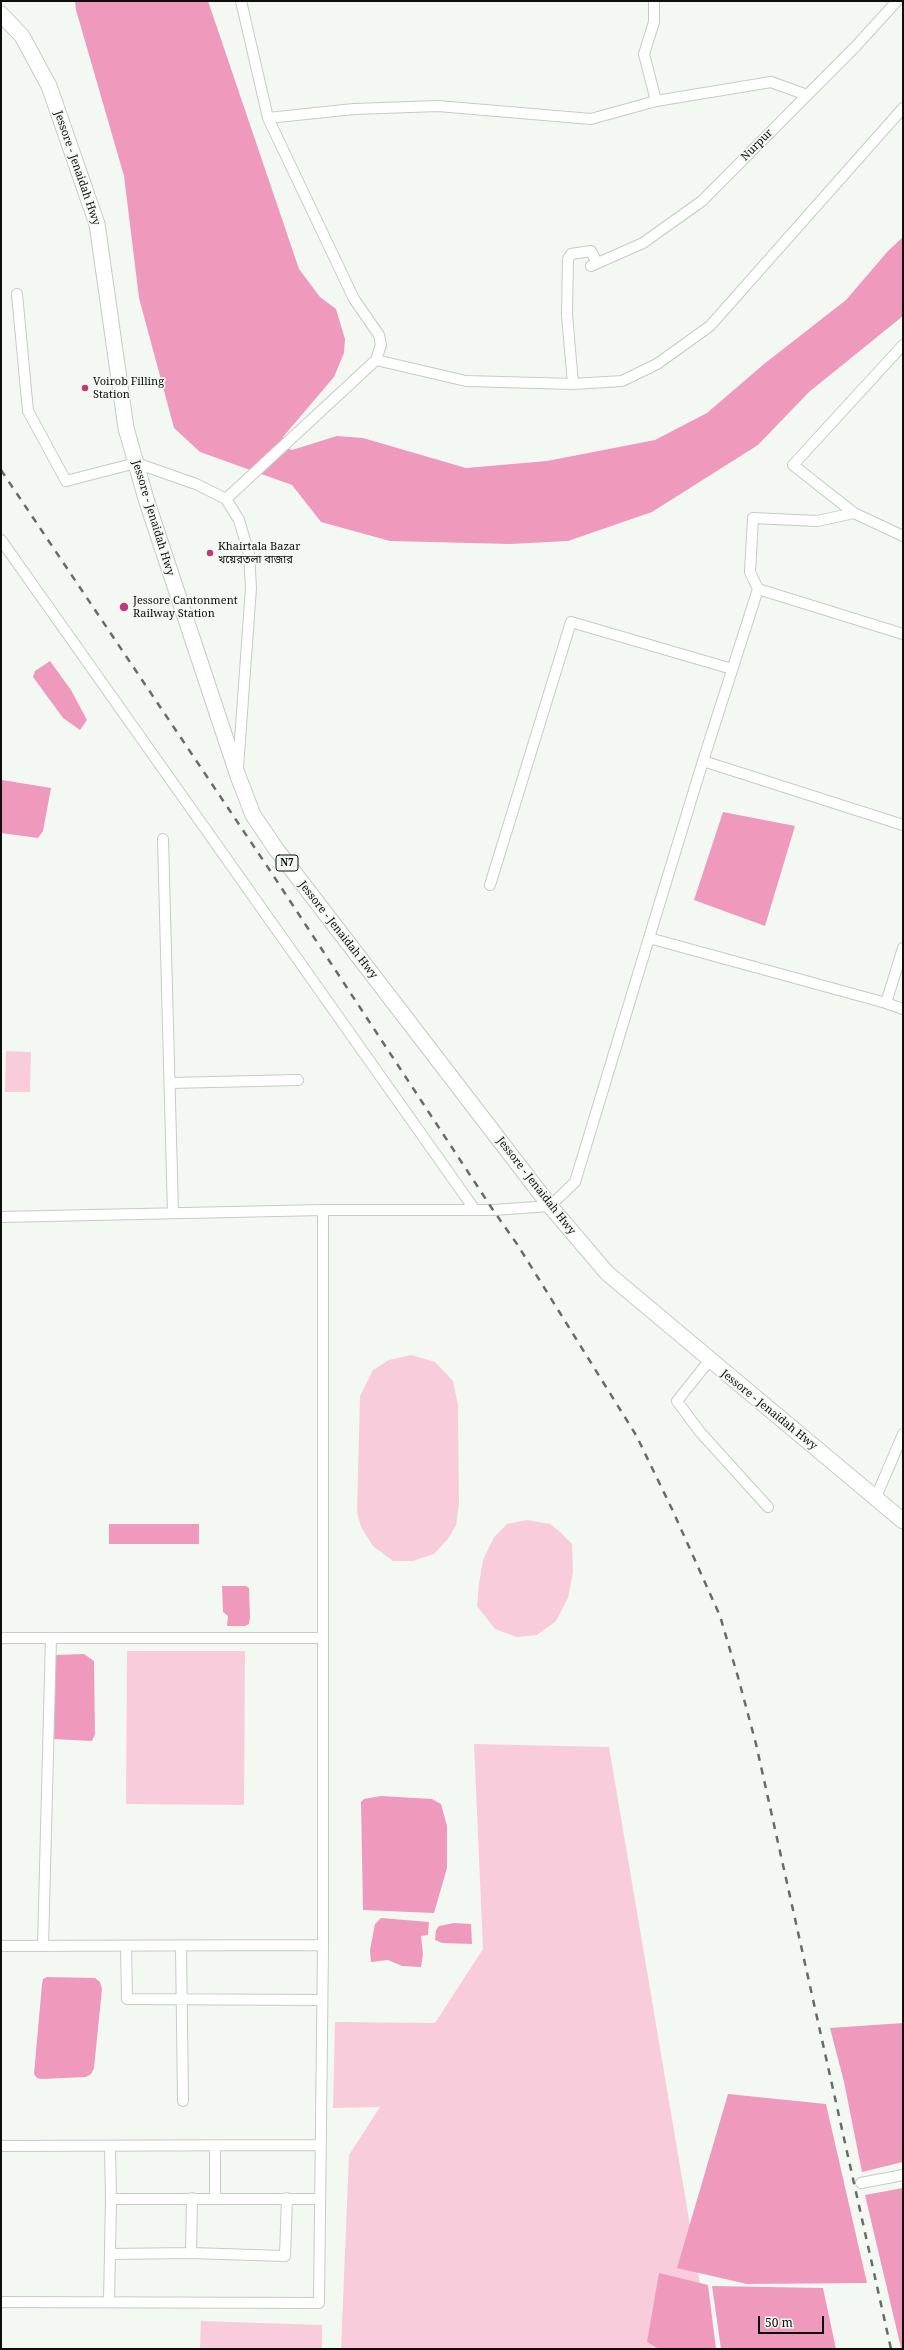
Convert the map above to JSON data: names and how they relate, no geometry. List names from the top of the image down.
{
  "streets": {
    "highway": ["Jessore - Jenaidah Hwy", "N7"],
    "street": ["Nurpur"]
  },
  "places": ["Voirob Filling Station", "Khairtala Bazar খয়েরতলা বাজার", "Jessore Cantonment Railway Station"],
  "scale_bar": "50 m"
}
